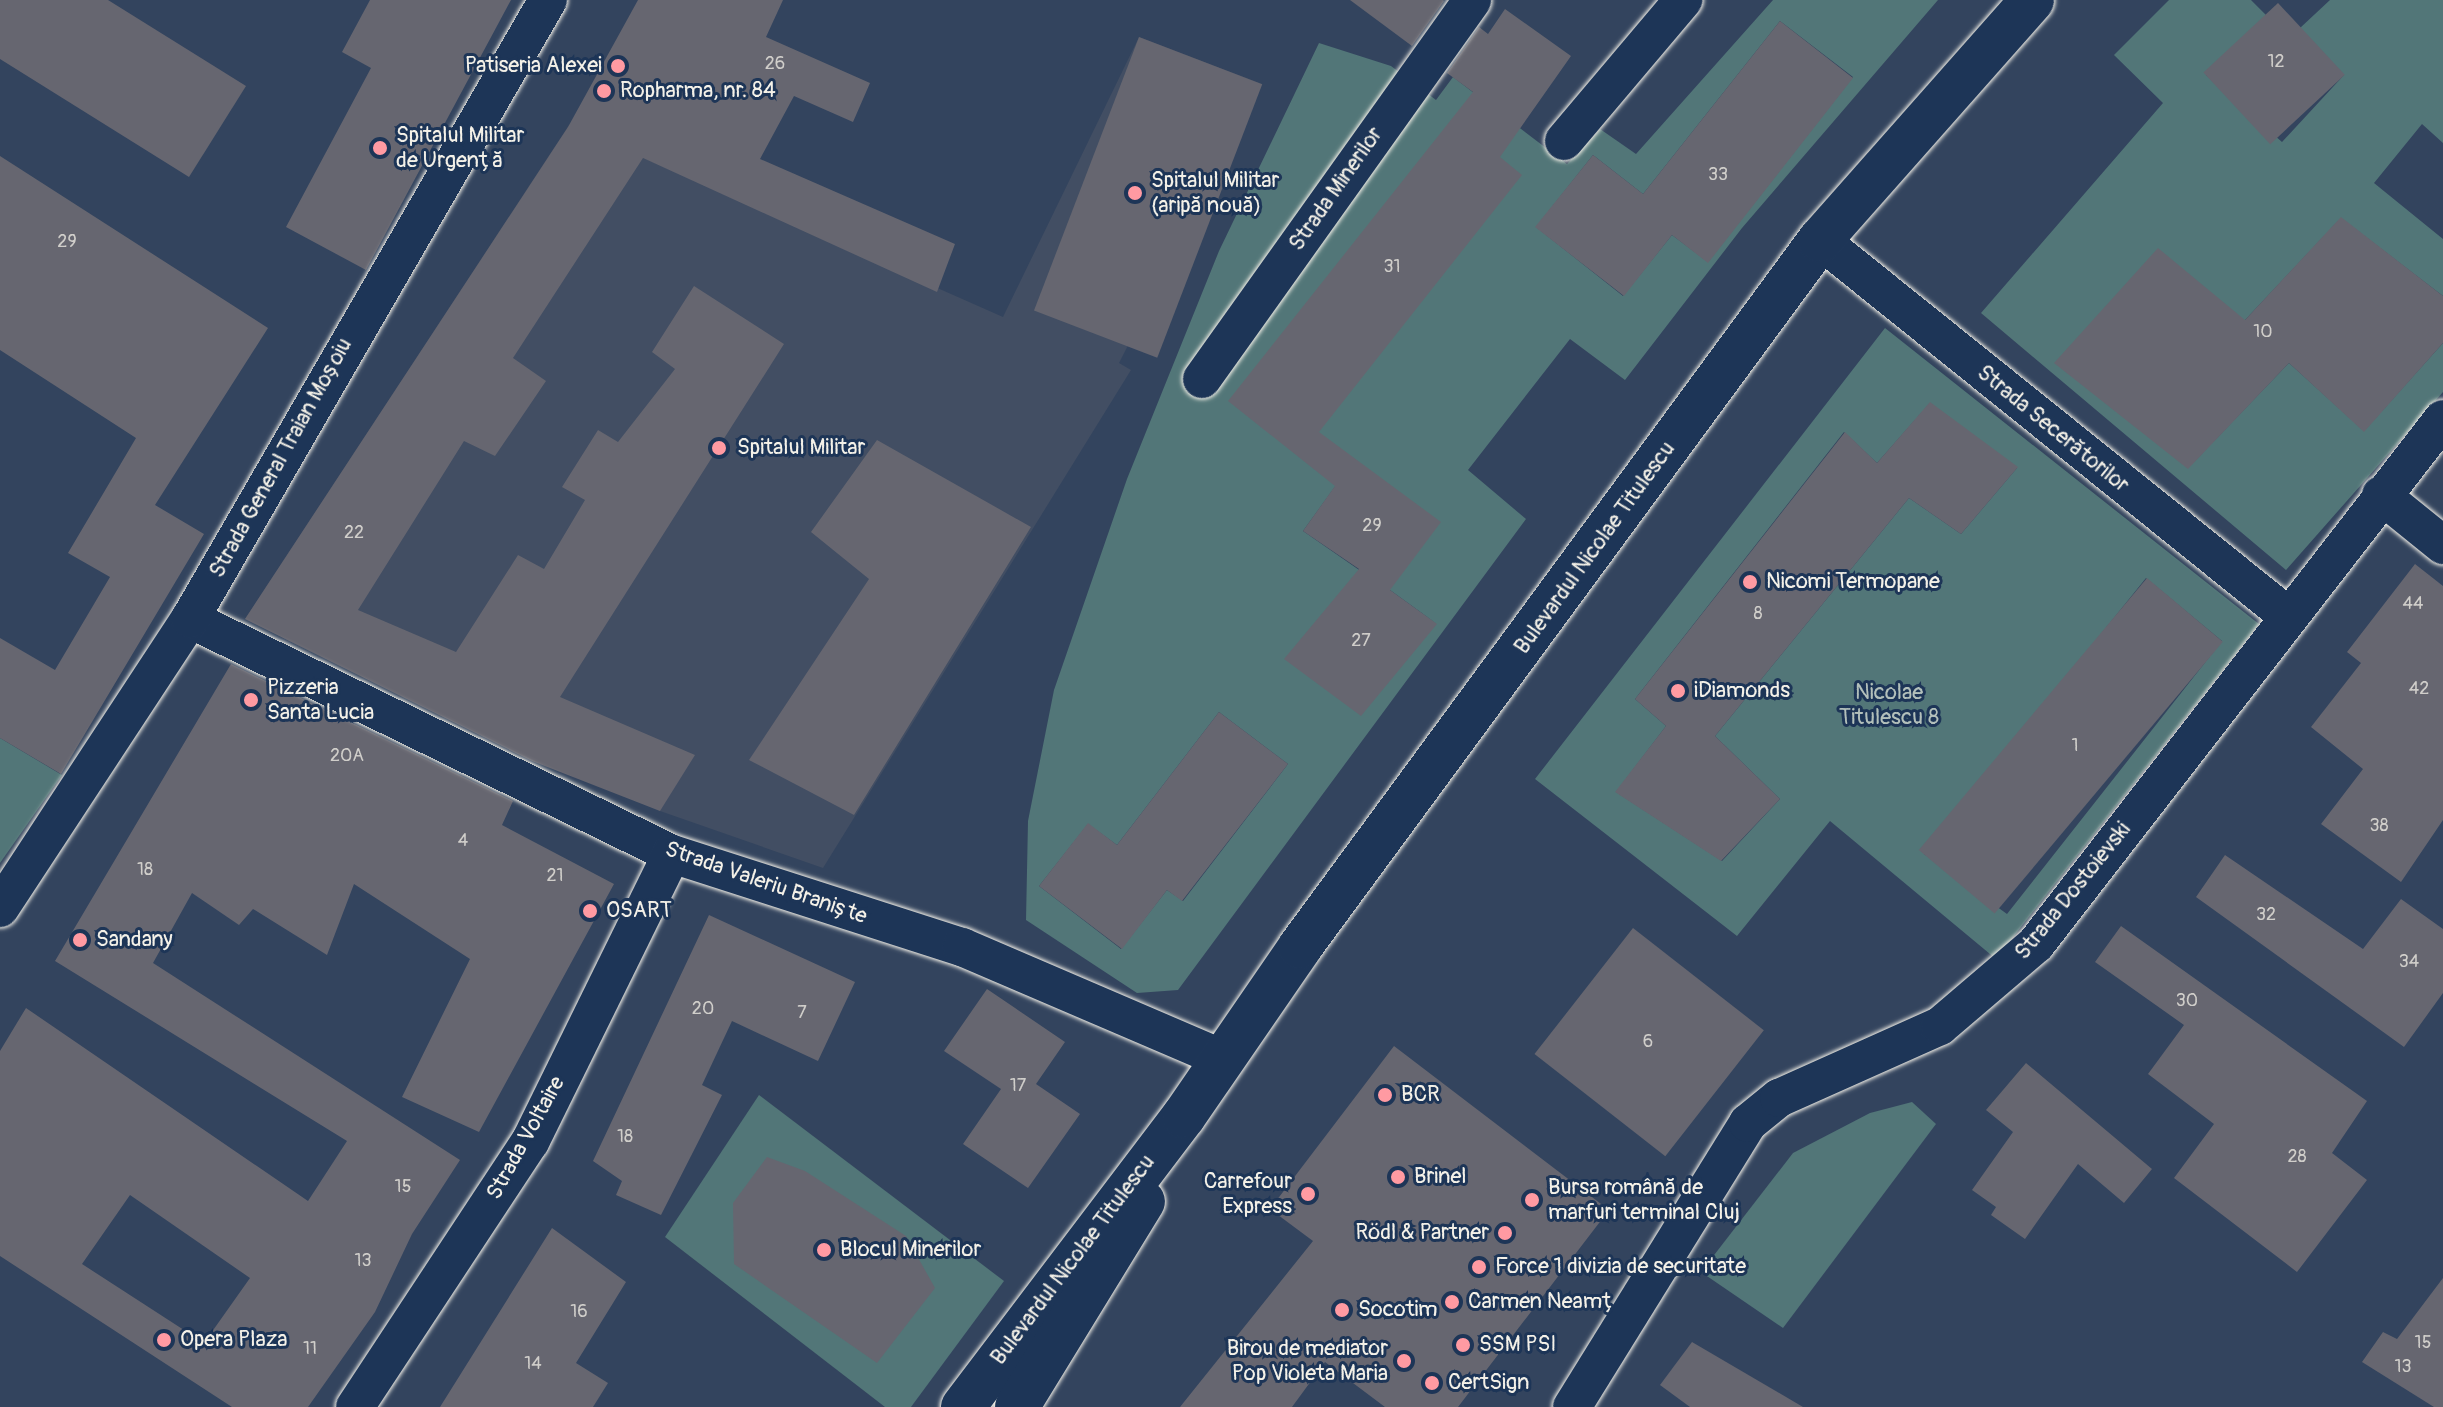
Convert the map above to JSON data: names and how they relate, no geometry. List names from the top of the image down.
{
  "streets": {
    "main road": ["Bulevardul Nicolae Titulescu"],
    "street": [
      "Strada Minerilor",
      "Strada Secerătorilor",
      "Strada General Traian Moșoiu",
      "Strada Valeriu Braniște",
      "Strada Dostoievski",
      "Strada Voltaire"
    ]
  },
  "crossings": [
    ["Strada Secerătorilor", "Bulevardul Nicolae Titulescu"],
    ["Strada Secerătorilor", "Strada Dostoievski"],
    ["Strada General Traian Moșoiu", "Strada Valeriu Braniște"],
    ["Bulevardul Nicolae Titulescu", "Strada Valeriu Braniște"],
    ["Strada Valeriu Braniște", "Strada Voltaire"]
  ],
  "parks": ["Nicolae Titulescu 8"],
  "places": [
    "Patiseria Alexei",
    "Ropharma, nr. 84",
    "Spitalul Militar de Urgență",
    "Spitalul Militar (aripă nouă)",
    "Spitalul Militar",
    "Nicomi Termopane",
    "iDiamonds",
    "Pizzeria Santa Lucia",
    "OSART",
    "Sandany",
    "BCR",
    "Brinel",
    "Carrefour Express",
    "Bursa română de marfuri terminal Cluj",
    "Rödl & Partner",
    "Blocul Minerilor",
    "Force 1 divizia de securitate",
    "Carmen Neamț",
    "Socotim",
    "Opera Plaza",
    "SSM PSI",
    "Birou de mediator Pop Violeta Maria",
    "CertSign"
  ],
  "house_numbers": [
    "12",
    "26",
    "33",
    "29",
    "31",
    "10",
    "29",
    "22",
    "44",
    "8",
    "27",
    "42",
    "1",
    "20A",
    "38",
    "4",
    "18",
    "21",
    "32",
    "34",
    "30",
    "20",
    "7",
    "6",
    "17",
    "18",
    "28",
    "15",
    "13",
    "16",
    "15",
    "11",
    "14",
    "13"
  ]
}
